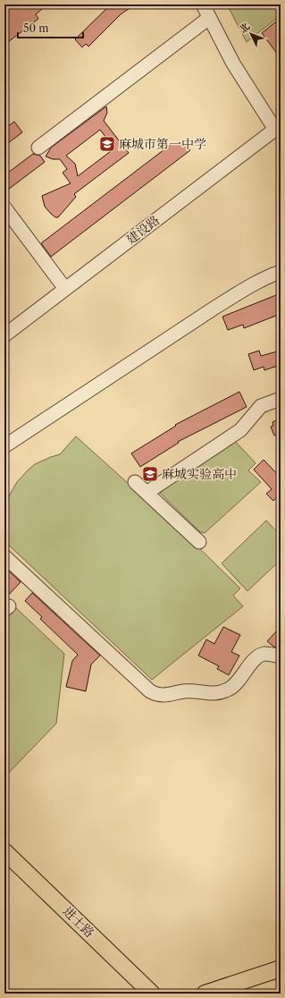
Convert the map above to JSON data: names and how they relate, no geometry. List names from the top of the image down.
{
  "streets": {
    "main road": ["进士路"],
    "street": ["建设路"]
  },
  "places": {
    "school or university": ["麻城市第一中学", "麻城实验高中"]
  },
  "scale_bar": "50 m",
  "north": "top left"
}
